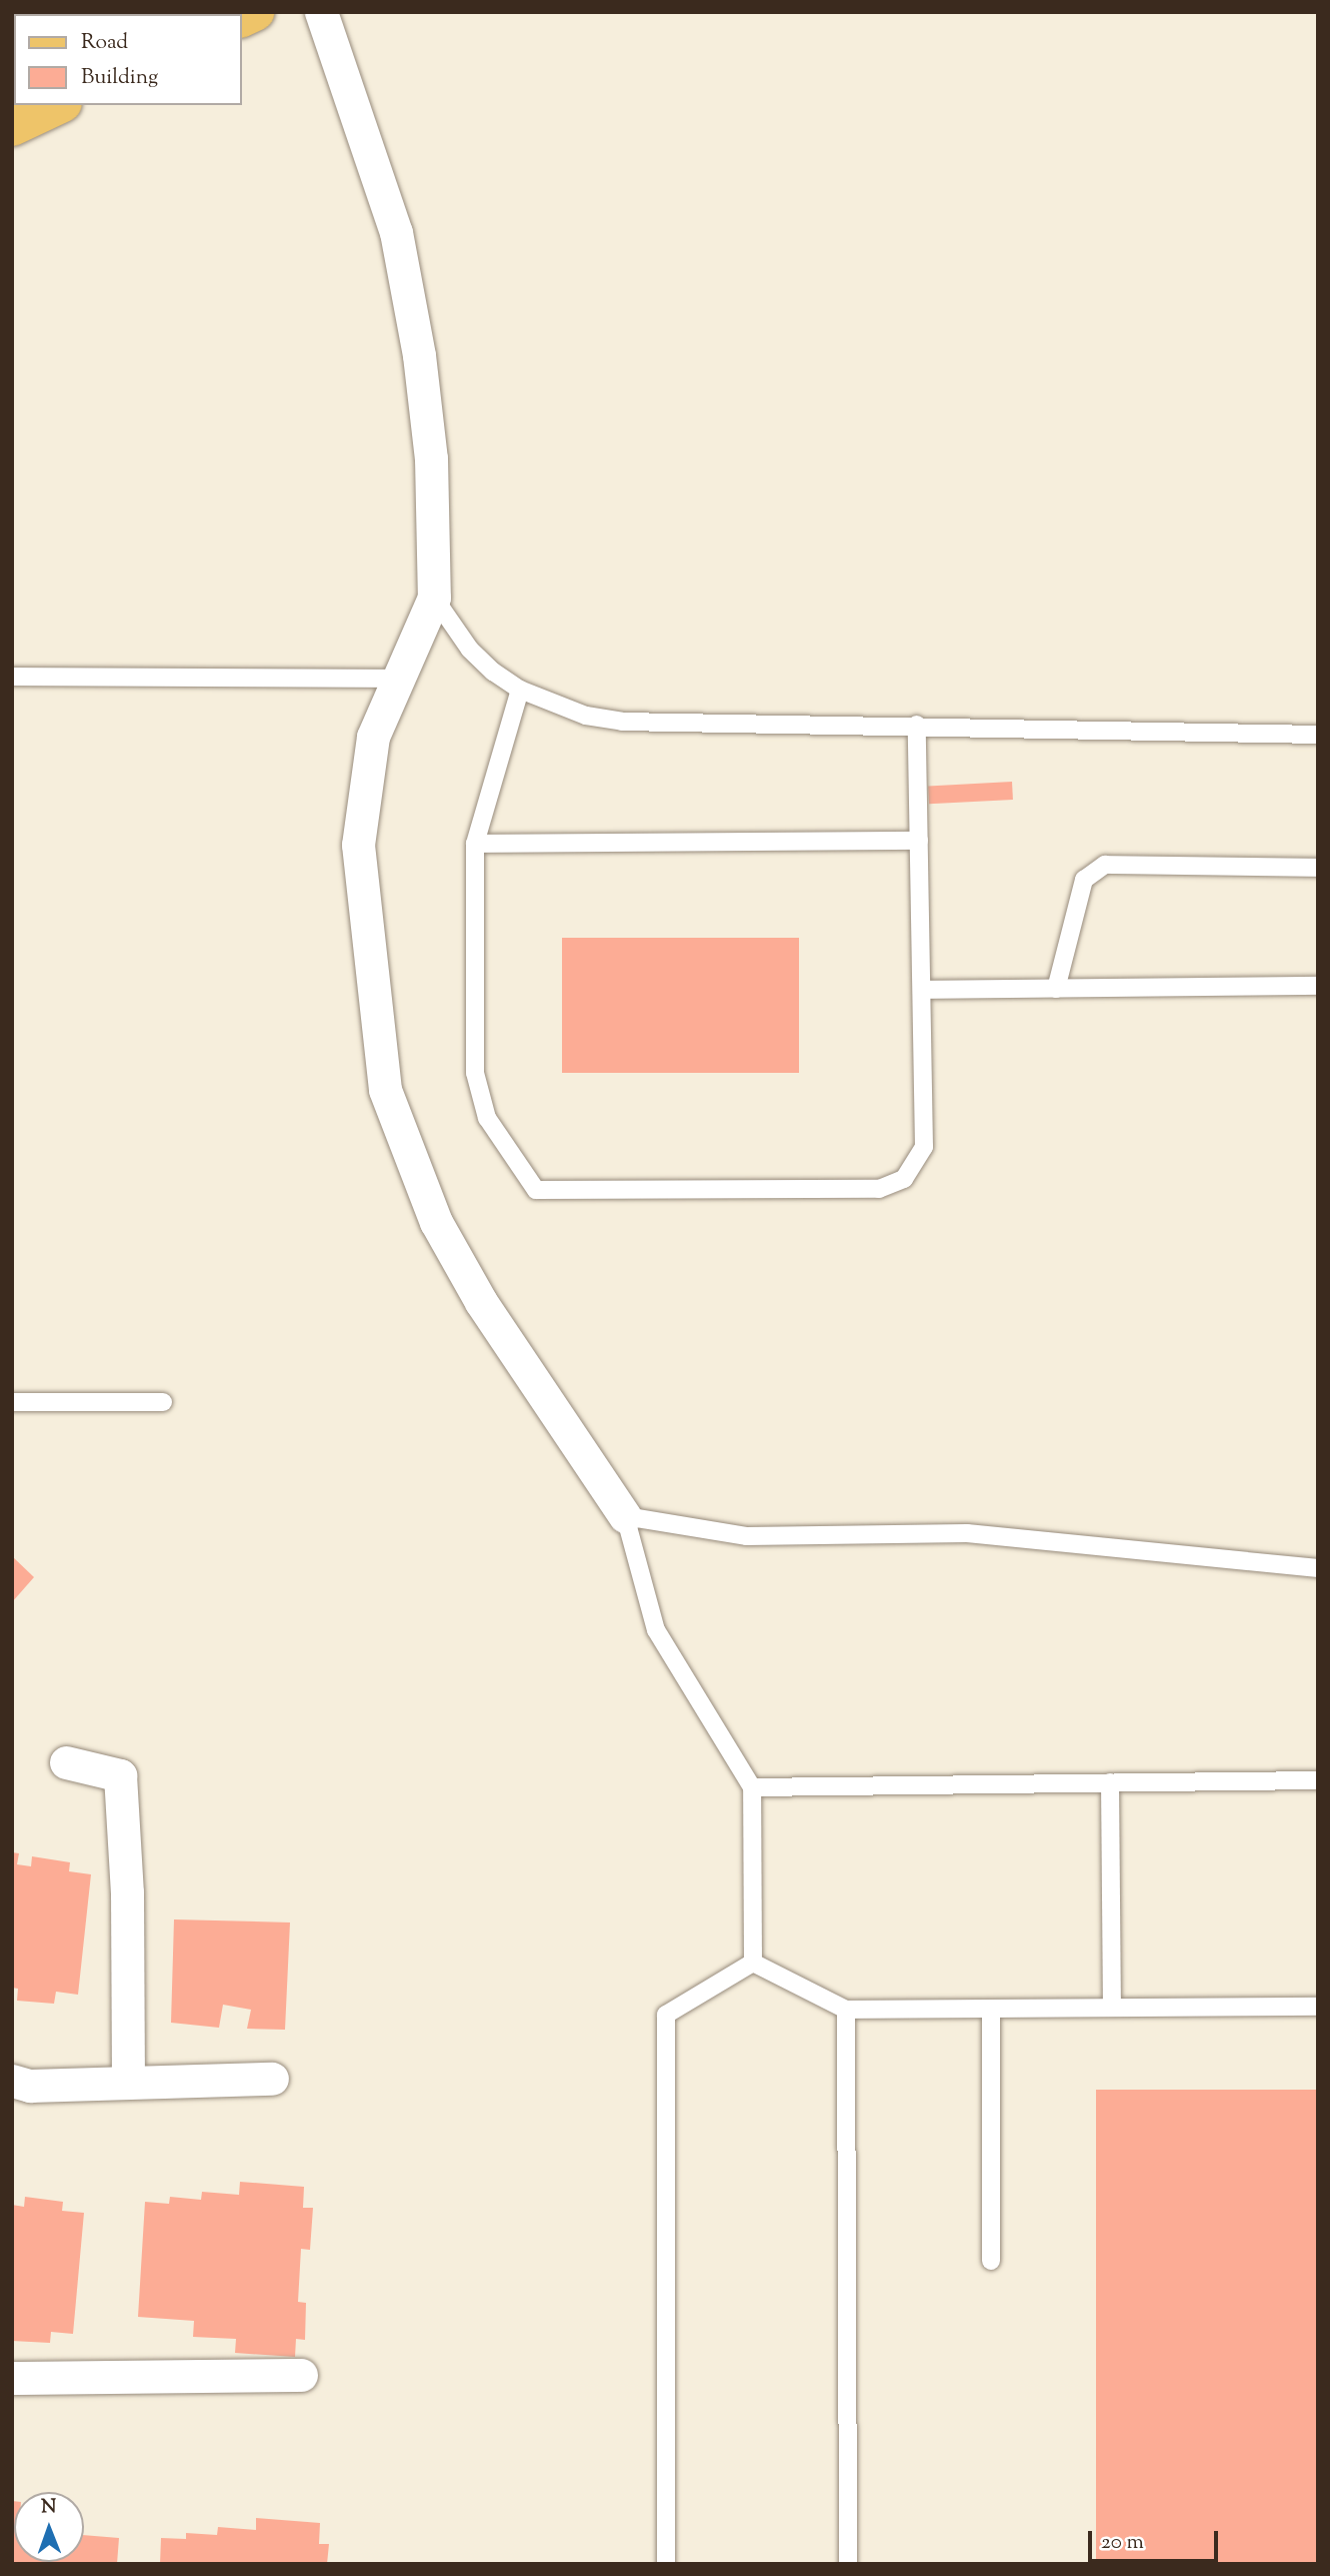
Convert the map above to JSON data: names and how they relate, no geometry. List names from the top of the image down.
{
  "legend": ["Road", "Building"],
  "scale_bar": "20 m",
  "north": "top"
}
